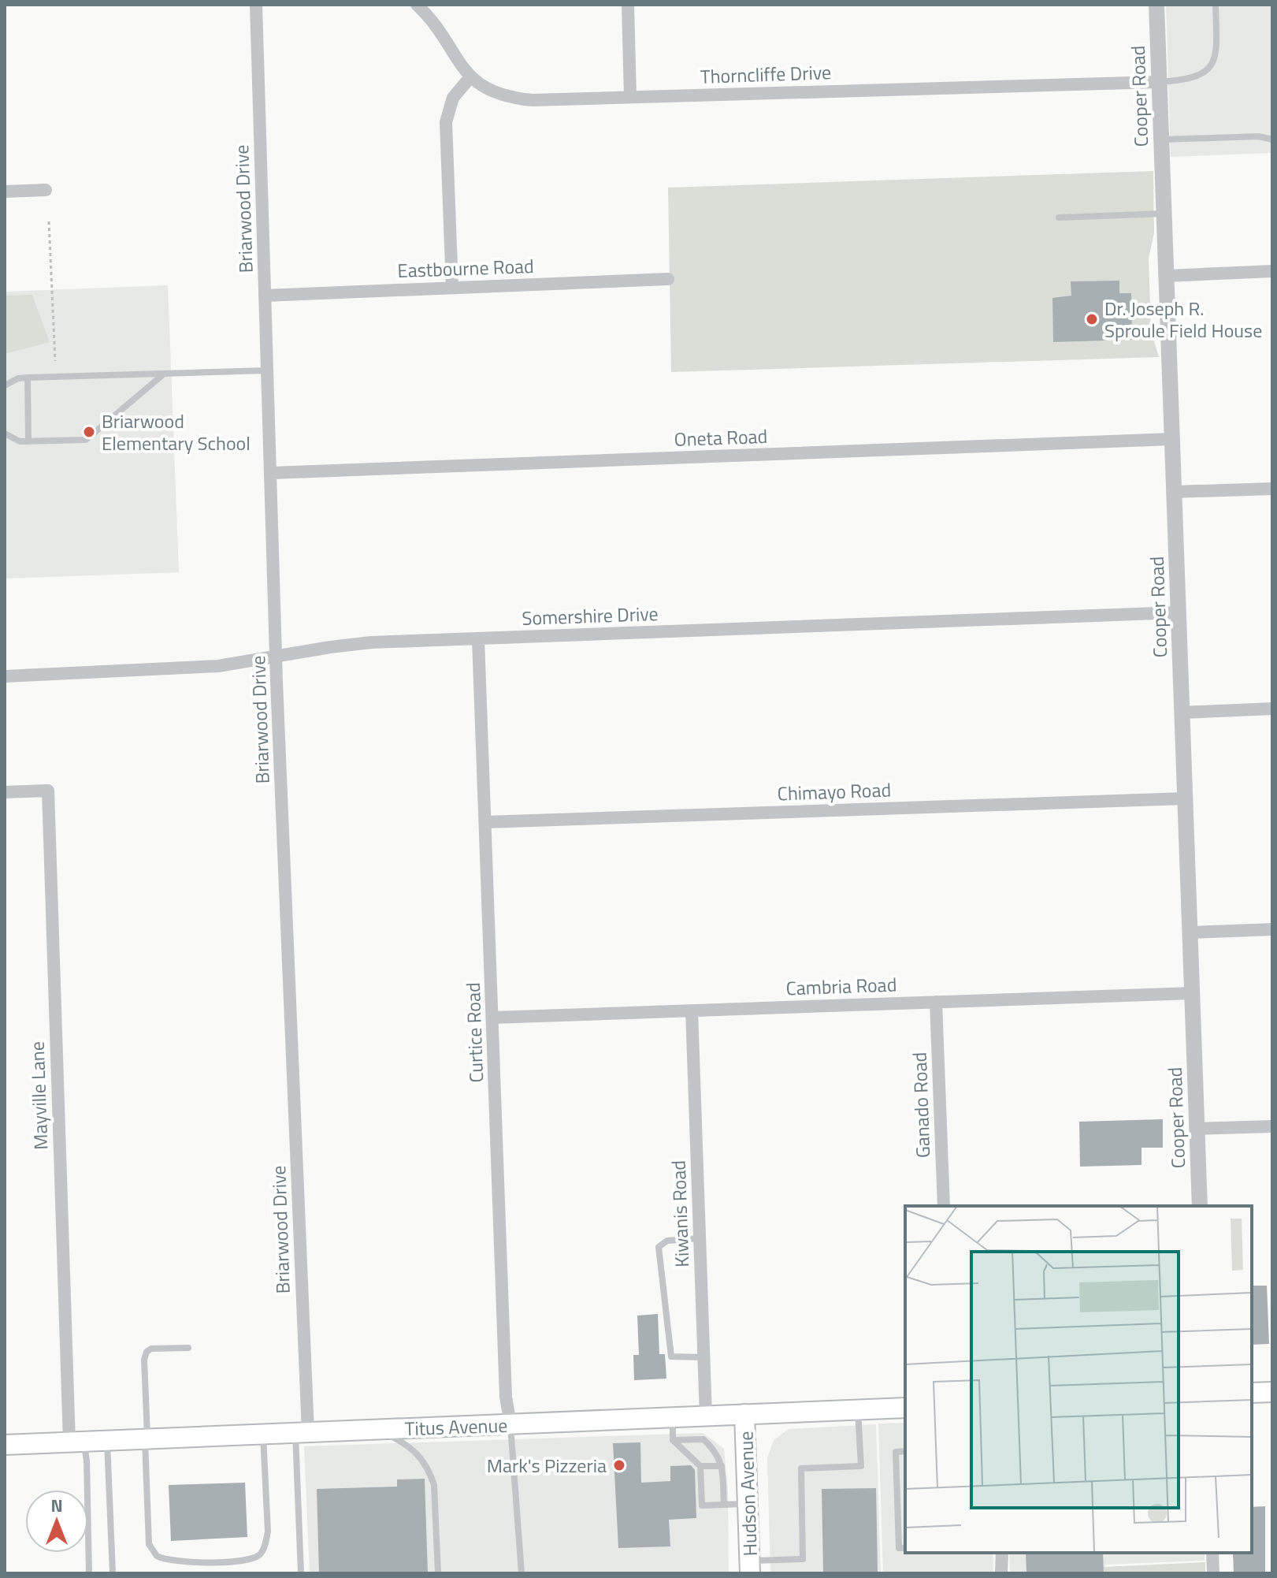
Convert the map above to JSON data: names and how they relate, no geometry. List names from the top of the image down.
{
  "streets": {
    "main road": ["Titus Avenue", "Hudson Avenue"],
    "street": [
      "Thorncliffe Drive",
      "Cooper Road",
      "Briarwood Drive",
      "Eastbourne Road",
      "Oneta Road",
      "Somershire Drive",
      "Chimayo Road",
      "Cambria Road",
      "Curtice Road",
      "Mayville Lane",
      "Ganado Road",
      "Kiwanis Road"
    ]
  },
  "crossings": [
    ["Thorncliffe Drive", "Cooper Road"],
    ["Cooper Road", "Oneta Road"],
    ["Cooper Road", "Somershire Drive"],
    ["Cooper Road", "Chimayo Road"],
    ["Cooper Road", "Cambria Road"],
    ["Briarwood Drive", "Eastbourne Road"],
    ["Briarwood Drive", "Oneta Road"],
    ["Briarwood Drive", "Somershire Drive"],
    ["Briarwood Drive", "Titus Avenue"],
    ["Somershire Drive", "Curtice Road"],
    ["Chimayo Road", "Curtice Road"],
    ["Cambria Road", "Curtice Road"],
    ["Cambria Road", "Ganado Road"],
    ["Cambria Road", "Kiwanis Road"],
    ["Curtice Road", "Titus Avenue"],
    ["Mayville Lane", "Titus Avenue"],
    ["Kiwanis Road", "Titus Avenue"],
    ["Titus Avenue", "Hudson Avenue"]
  ],
  "places": ["Dr. Joseph R. Sproule Field House", "Briarwood Elementary School", "Mark's Pizzeria"],
  "north": "top"
}
